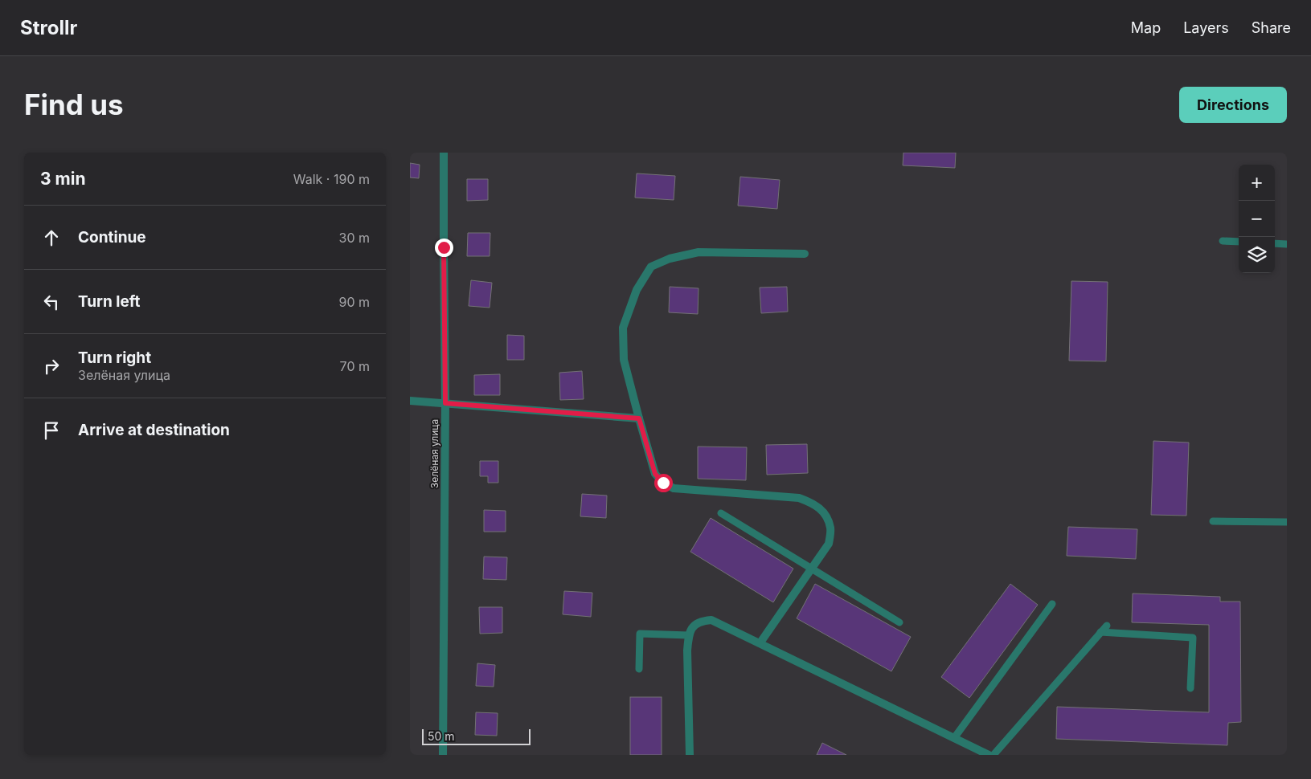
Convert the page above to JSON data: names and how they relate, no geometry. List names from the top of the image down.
{
  "streets": {
    "street": ["Зелёная улица"]
  },
  "scale_bar": "50 m",
  "page": {
    "header": "Strollr",
    "nav": ["Map", "Layers", "Share"],
    "buttons": "Directions",
    "title": "Find us",
    "heading": ["3 min", "Walk · 190 m"],
    "map_buttons": ["+", "−"],
    "list": [
      ["Continue", "30 m"],
      ["Turn left", "90 m"],
      ["Turn right", "Зелёная улица", "70 m"],
      "Arrive at destination"
    ],
    "scale": "50 m"
  }
}
